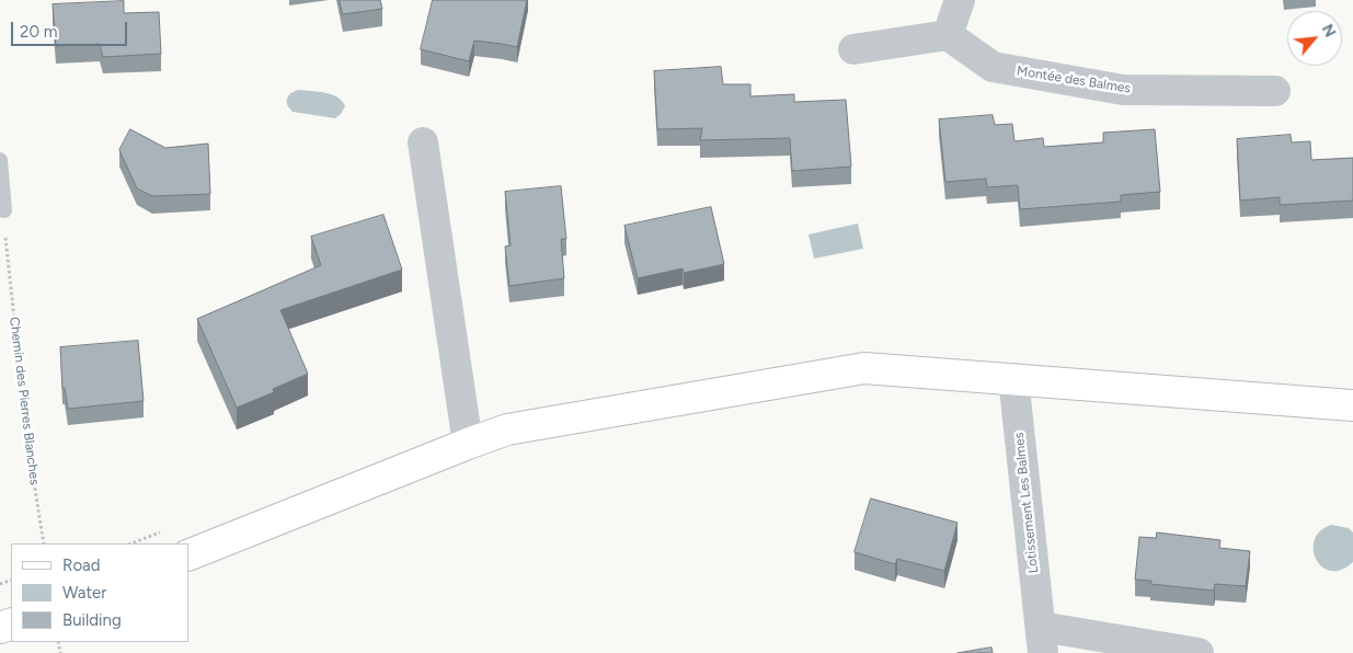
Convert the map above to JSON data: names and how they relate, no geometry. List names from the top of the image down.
{
  "streets": {
    "street": ["Montée des Balmes", "Lotissement Les Balmes"],
    "path": ["Chemin des Pierres Blanches"]
  },
  "legend": ["Road", "Water", "Building"],
  "scale_bar": "20 m",
  "north": "top right"
}
